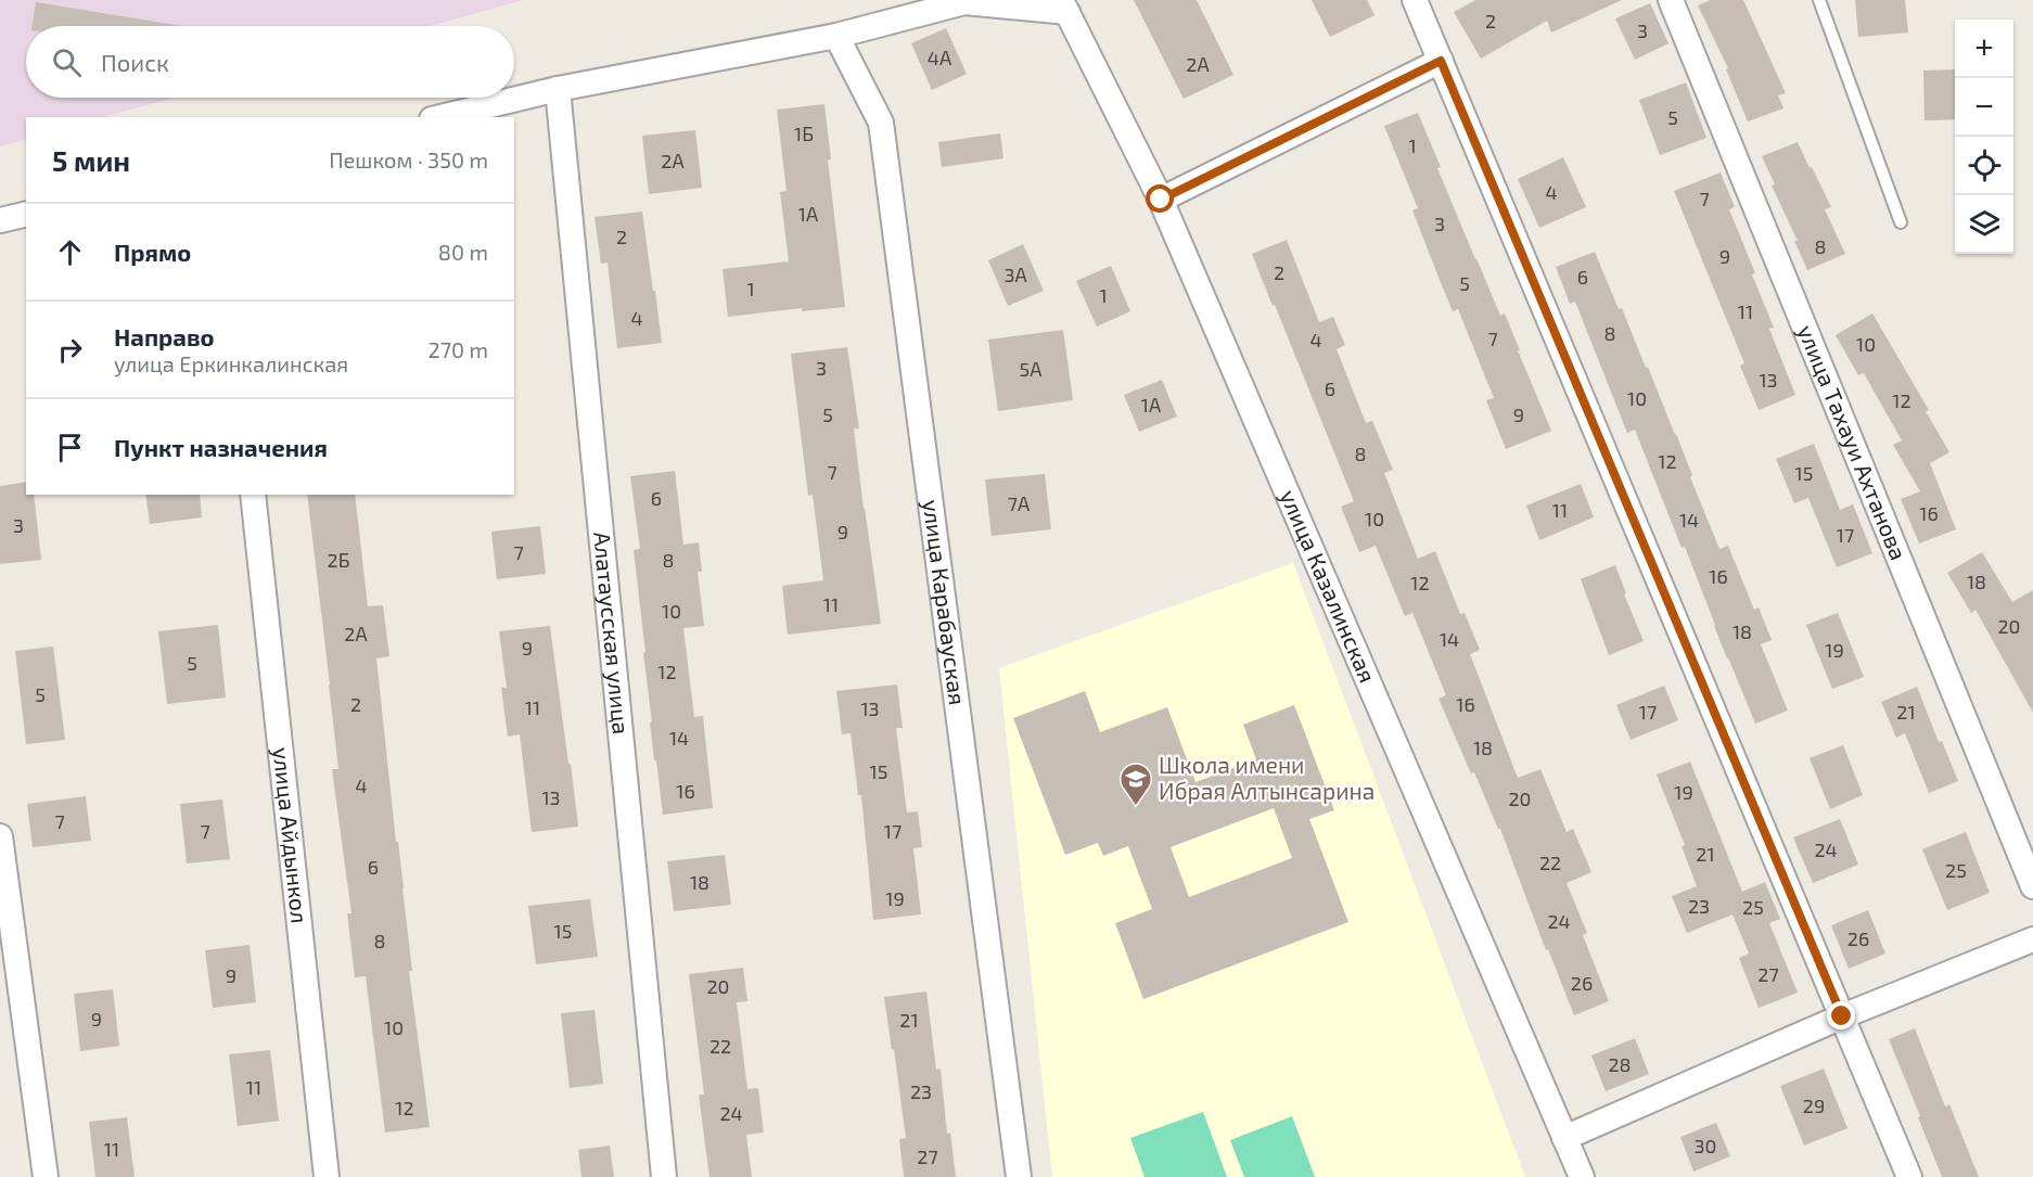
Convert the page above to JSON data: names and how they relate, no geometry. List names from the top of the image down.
{
  "streets": {
    "street": [
      "улица Тахауи Ахтанова",
      "улица Казалинская",
      "улица Карабауская",
      "Алатаусская улица",
      "улица Айдынкол"
    ]
  },
  "places": {
    "school or university": ["Школа имени Ибрая Алтынсарина"]
  },
  "house_numbers": [
    "2",
    "3",
    "4А",
    "2А",
    "5",
    "1Б",
    "1",
    "2А",
    "4",
    "7",
    "1А",
    "3",
    "2",
    "8",
    "9",
    "2",
    "3А",
    "6",
    "5",
    "1",
    "1",
    "11",
    "4",
    "8",
    "7",
    "4",
    "10",
    "3",
    "5А",
    "13",
    "6",
    "10",
    "12",
    "1А",
    "5",
    "9",
    "8",
    "12",
    "7",
    "15",
    "6",
    "7А",
    "11",
    "16",
    "10",
    "14",
    "3",
    "9",
    "17",
    "7",
    "2Б",
    "8",
    "16",
    "18",
    "12",
    "11",
    "10",
    "20",
    "18",
    "2А",
    "14",
    "9",
    "19",
    "5",
    "12",
    "5",
    "2",
    "16",
    "11",
    "13",
    "17",
    "21",
    "14",
    "18",
    "15",
    "4",
    "16",
    "19",
    "13",
    "20",
    "7",
    "7",
    "17",
    "24",
    "21",
    "22",
    "6",
    "25",
    "18",
    "19",
    "23",
    "25",
    "24",
    "15",
    "26",
    "8",
    "27",
    "9",
    "26",
    "20",
    "9",
    "21",
    "10",
    "22",
    "28",
    "11",
    "23",
    "29",
    "12",
    "24",
    "30",
    "11",
    "27"
  ],
  "page": {
    "map_buttons": ["+", "−"],
    "search": "Поиск",
    "heading": ["5 мин", "Пешком · 350 m"],
    "list": [
      ["Прямо", "80 m"],
      ["Направо", "улица Еркинкалинская", "270 m"],
      "Пункт назначения"
    ]
  }
}
